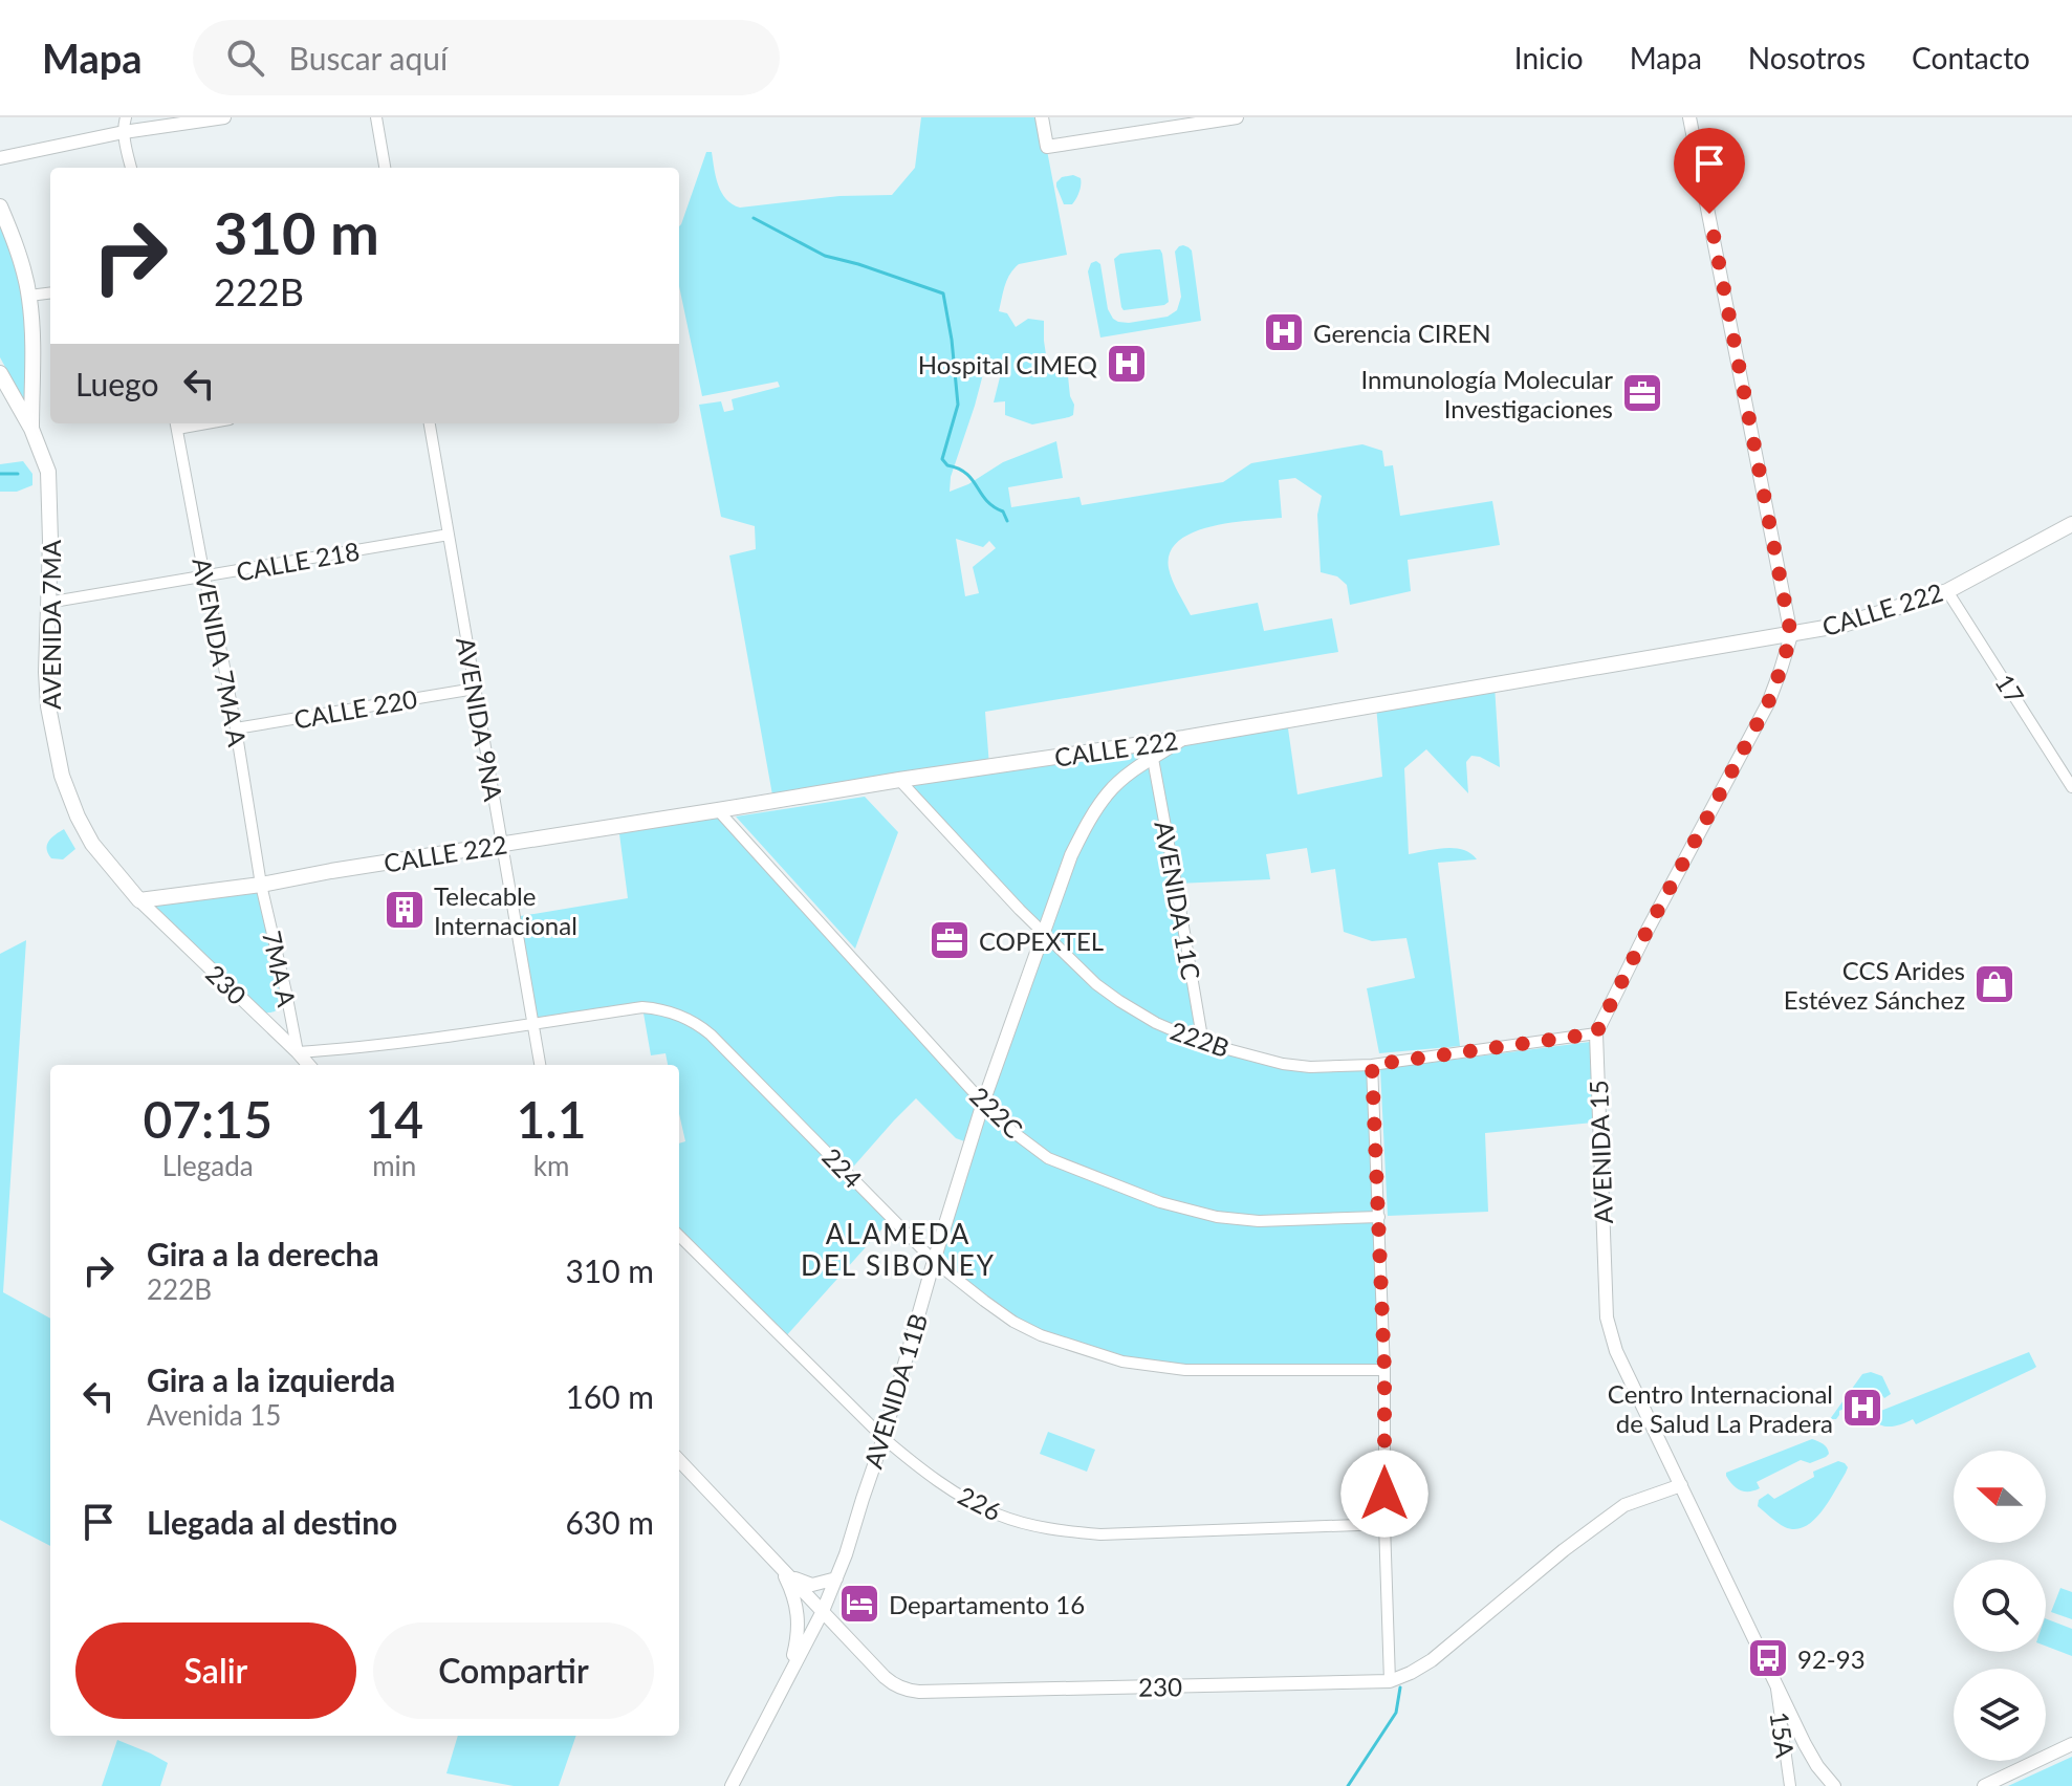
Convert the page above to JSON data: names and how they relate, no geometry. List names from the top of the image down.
{
  "streets": {
    "main road": ["CALLE 222", "AVENIDA 7MA"],
    "street": [
      "CALLE 218",
      "AVENIDA 7MA A",
      "17",
      "CALLE 220",
      "AVENIDA 9NA",
      "AVENIDA 11C",
      "7MA A",
      "230",
      "222B",
      "222C",
      "AVENIDA 15",
      "224",
      "AVENIDA 11B",
      "226",
      "15A"
    ]
  },
  "crossings": [
    ["CALLE 218", "AVENIDA 7MA"],
    ["CALLE 218", "AVENIDA 7MA A"],
    ["CALLE 218", "AVENIDA 9NA"],
    ["CALLE 222", "AVENIDA 7MA"],
    ["CALLE 222", "AVENIDA 7MA A"],
    ["CALLE 222", "17"],
    ["CALLE 222", "AVENIDA 9NA"],
    ["CALLE 222", "7MA A"],
    ["CALLE 222", "230"],
    ["CALLE 222", "222B"],
    ["CALLE 222", "222C"],
    ["CALLE 222", "AVENIDA 15"],
    ["CALLE 222", "AVENIDA 11B"],
    ["AVENIDA 7MA", "230"],
    ["AVENIDA 7MA A", "CALLE 220"],
    ["AVENIDA 7MA A", "7MA A"],
    ["CALLE 220", "AVENIDA 9NA"],
    ["AVENIDA 9NA", "224"],
    ["AVENIDA 11C", "222B"],
    ["AVENIDA 11C", "AVENIDA 11B"],
    ["7MA A", "230"],
    ["7MA A", "224"],
    ["230", "AVENIDA 15"],
    ["230", "224"],
    ["230", "AVENIDA 11B"],
    ["222B", "AVENIDA 15"],
    ["222B", "AVENIDA 11B"],
    ["222C", "AVENIDA 11B"],
    ["AVENIDA 15", "15A"],
    ["224", "AVENIDA 11B"],
    ["AVENIDA 11B", "226"]
  ],
  "districts": ["ALAMEDA DEL SIBONEY"],
  "places": {
    "hospital": ["Gerencia CIREN", "Hospital CIMEQ", "Centro Internacional de Salud La Pradera"],
    "office": ["Inmunología Molecular Investigaciones", "COPEXTEL"],
    "building": ["Telecable Internacional"],
    "shop": ["CCS Arides Estévez Sánchez"],
    "hotel": ["Departamento 16"],
    "bus stop": ["92-93"]
  },
  "north": "left",
  "page": {
    "header": "Mapa",
    "search": "Buscar aquí",
    "nav": [
      "Inicio",
      "Mapa",
      "Nosotros",
      "Contacto"
    ],
    "turn": ["310 m", "222B"],
    "then": "Luego",
    "eta": [
      "07:15",
      "Llegada",
      "14",
      "min",
      "1.1",
      "km"
    ],
    "list": [
      {
        "name": "Gira a la derecha",
        "note": "222B",
        "value": "310 m"
      },
      {
        "name": "Gira a la izquierda",
        "note": "Avenida 15",
        "value": "160 m"
      },
      {
        "name": "Llegada al destino",
        "value": "630 m"
      }
    ],
    "buttons": ["Salir", "Compartir"]
  }
}
